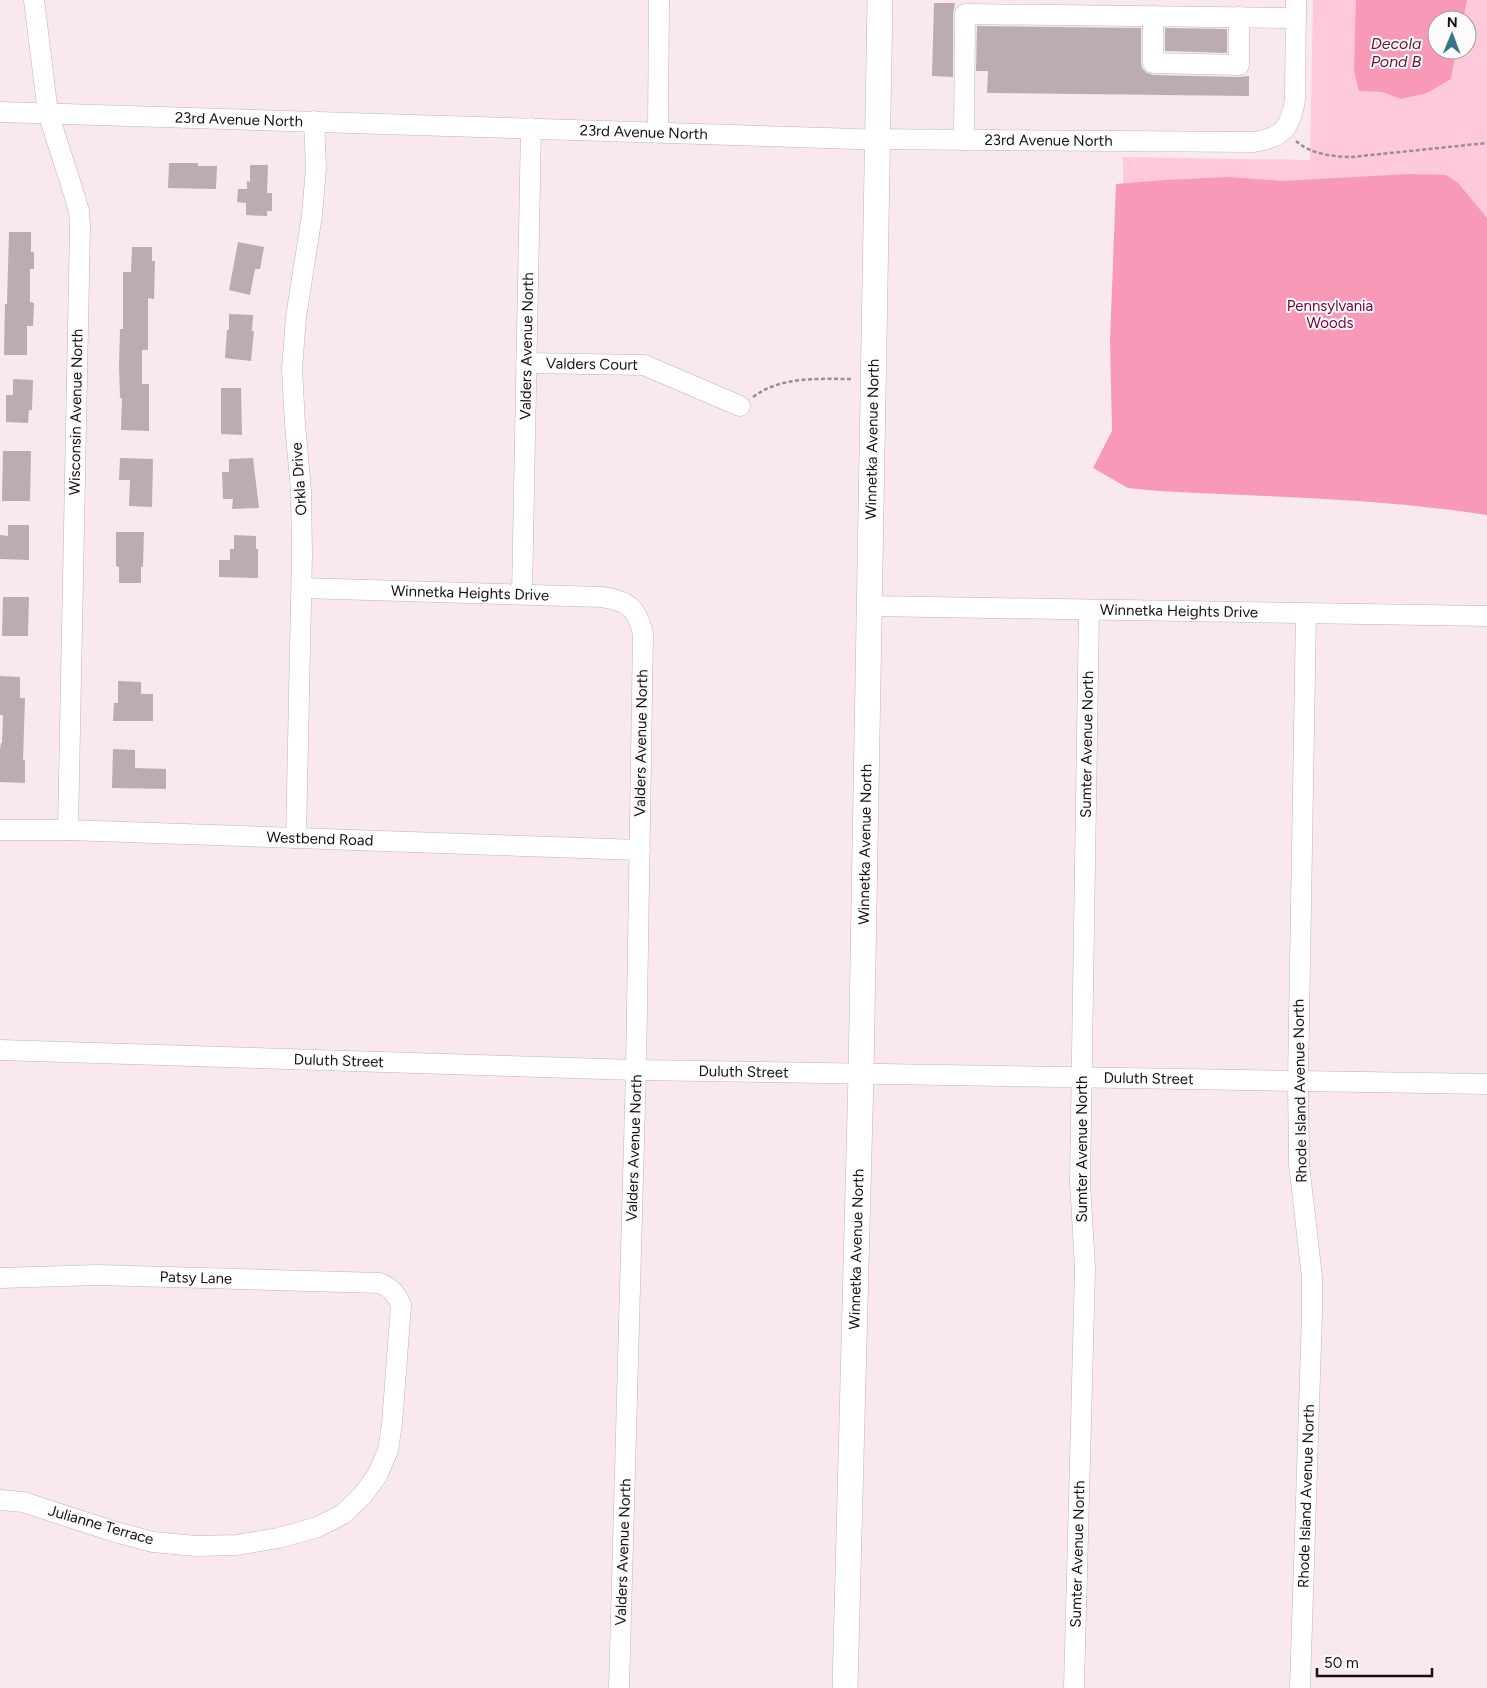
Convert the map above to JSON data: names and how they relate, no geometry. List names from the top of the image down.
{
  "streets": {
    "main road": ["Winnetka Avenue North"],
    "street": [
      "23rd Avenue North",
      "Valders Avenue North",
      "Valders Court",
      "Wisconsin Avenue North",
      "Orkla Drive",
      "Winnetka Heights Drive",
      "Sumter Avenue North",
      "Westbend Road",
      "Duluth Street",
      "Rhode Island Avenue North",
      "Patsy Lane",
      "Julianne Terrace"
    ]
  },
  "crossings": [
    ["23rd Avenue North", "Valders Avenue North"],
    ["23rd Avenue North", "Wisconsin Avenue North"],
    ["23rd Avenue North", "Winnetka Avenue North"],
    ["23rd Avenue North", "Orkla Drive"],
    ["Valders Avenue North", "Valders Court"],
    ["Valders Avenue North", "Winnetka Heights Drive"],
    ["Valders Avenue North", "Westbend Road"],
    ["Valders Avenue North", "Duluth Street"],
    ["Wisconsin Avenue North", "Westbend Road"],
    ["Winnetka Avenue North", "Winnetka Heights Drive"],
    ["Winnetka Avenue North", "Duluth Street"],
    ["Orkla Drive", "Winnetka Heights Drive"],
    ["Orkla Drive", "Westbend Road"],
    ["Winnetka Heights Drive", "Sumter Avenue North"],
    ["Winnetka Heights Drive", "Rhode Island Avenue North"],
    ["Sumter Avenue North", "Duluth Street"],
    ["Duluth Street", "Rhode Island Avenue North"],
    ["Patsy Lane", "Julianne Terrace"]
  ],
  "water": ["Decola Pond B"],
  "parks": ["Pennsylvania Woods"],
  "scale_bar": "50 m",
  "north": "top"
}
